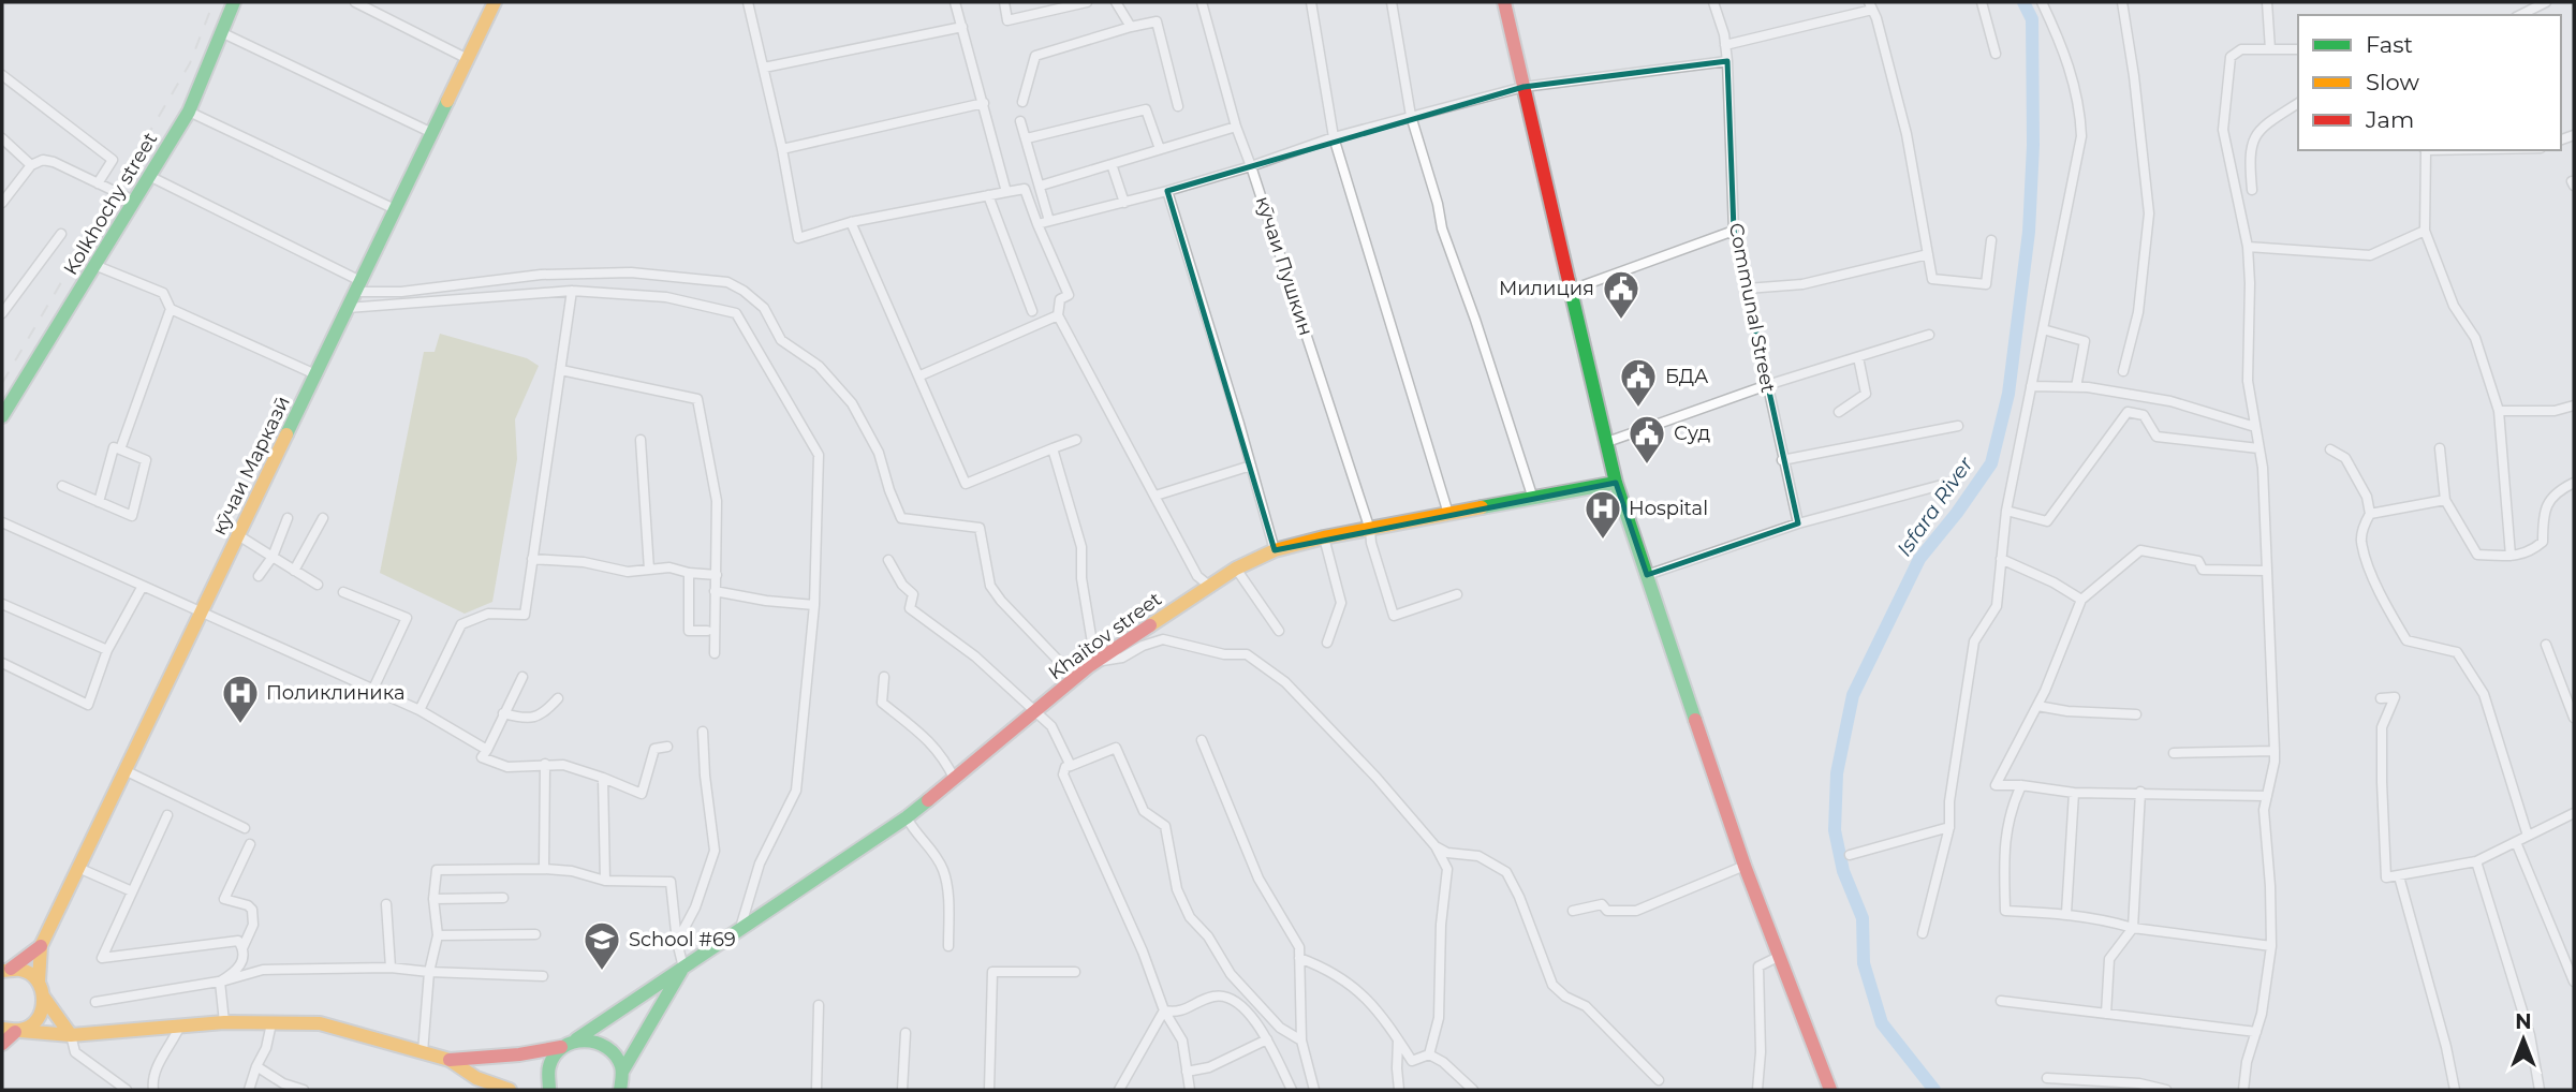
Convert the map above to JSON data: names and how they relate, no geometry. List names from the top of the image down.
{
  "streets": {
    "main road": ["Kolkhochy street", "кӯчаи Марказӣ", "Khaitov street"],
    "street": ["кӯчаи Пушкин", "Communal Street"]
  },
  "crossings": [
    ["кӯчаи Пушкин", "Khaitov street"]
  ],
  "water": ["Isfara River"],
  "places": {
    "public building": ["Милиция", "БДА", "Суд"],
    "hospital": ["Hospital", "Поликлиника"],
    "school or university": ["School #69"]
  },
  "legend": ["Fast", "Slow", "Jam"],
  "north": "top"
}
